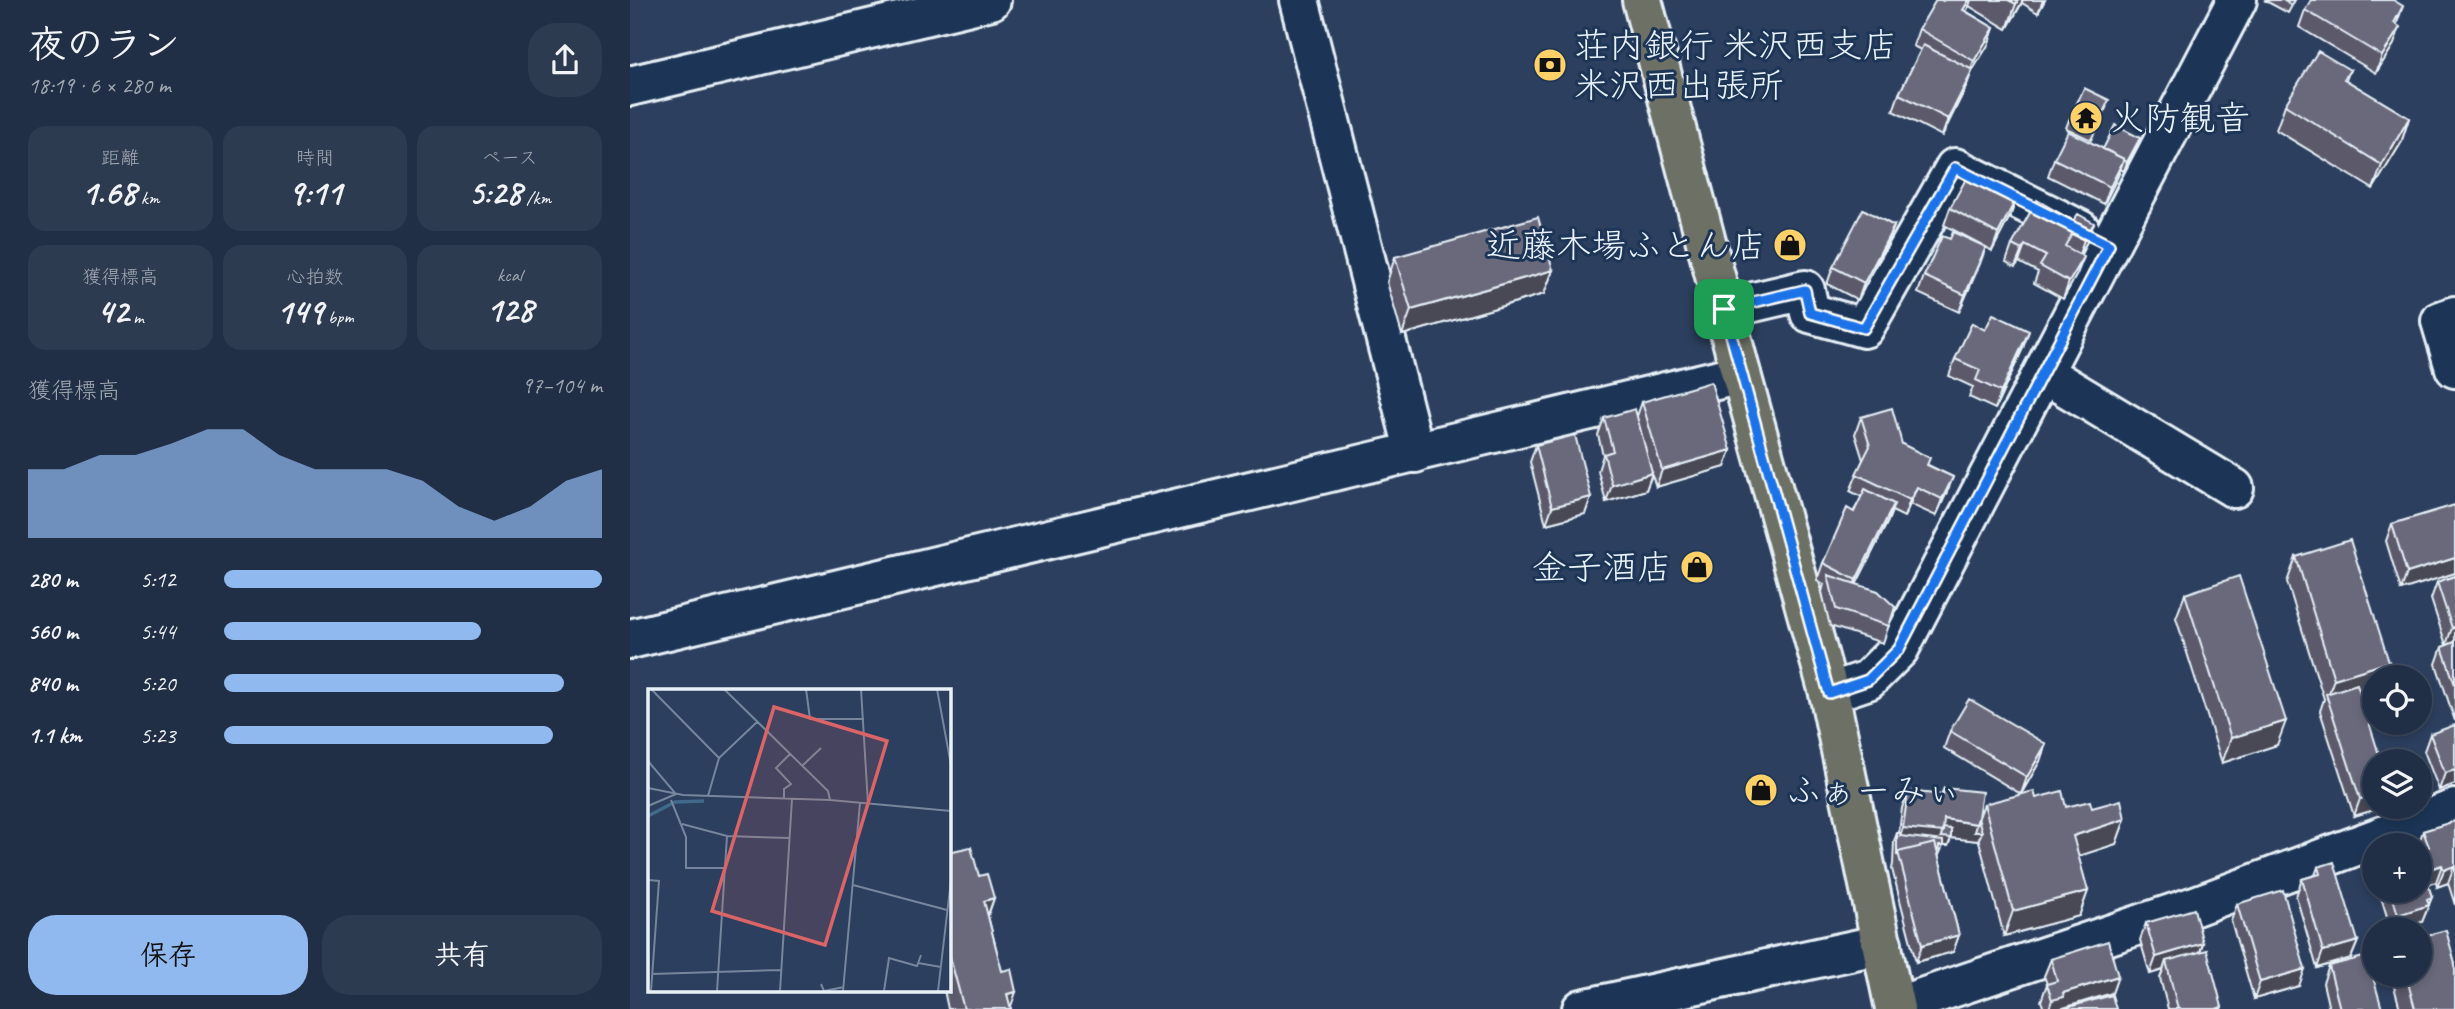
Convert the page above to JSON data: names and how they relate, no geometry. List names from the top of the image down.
{
  "places": {
    "bank": ["荘内銀行 米沢西支店 米沢西出張所"],
    "temple": ["火防観音"],
    "shop": ["近藤木場ふとん店", "金子酒店", "ふぁーみぃ"]
  },
  "page": {
    "heading": ["夜のラン", "18:19 · 6 × 280 m"],
    "stats": [
      ["距離", "1.68 km"],
      ["時間", "9:11"],
      ["ペース", "5:28 /km"],
      ["獲得標高", "42 m"],
      ["心拍数", "149 bpm"],
      ["kcal", "128"]
    ],
    "chart": ["獲得標高", "97–104 m"],
    "list": [
      {
        "name": "280 m",
        "note": "5:12"
      },
      {
        "name": "560 m",
        "note": "5:44"
      },
      {
        "name": "840 m",
        "note": "5:20"
      },
      {
        "name": "1.1 km",
        "note": "5:23"
      }
    ],
    "map_buttons": ["+", "−"],
    "buttons": ["保存", "共有"]
  }
}
